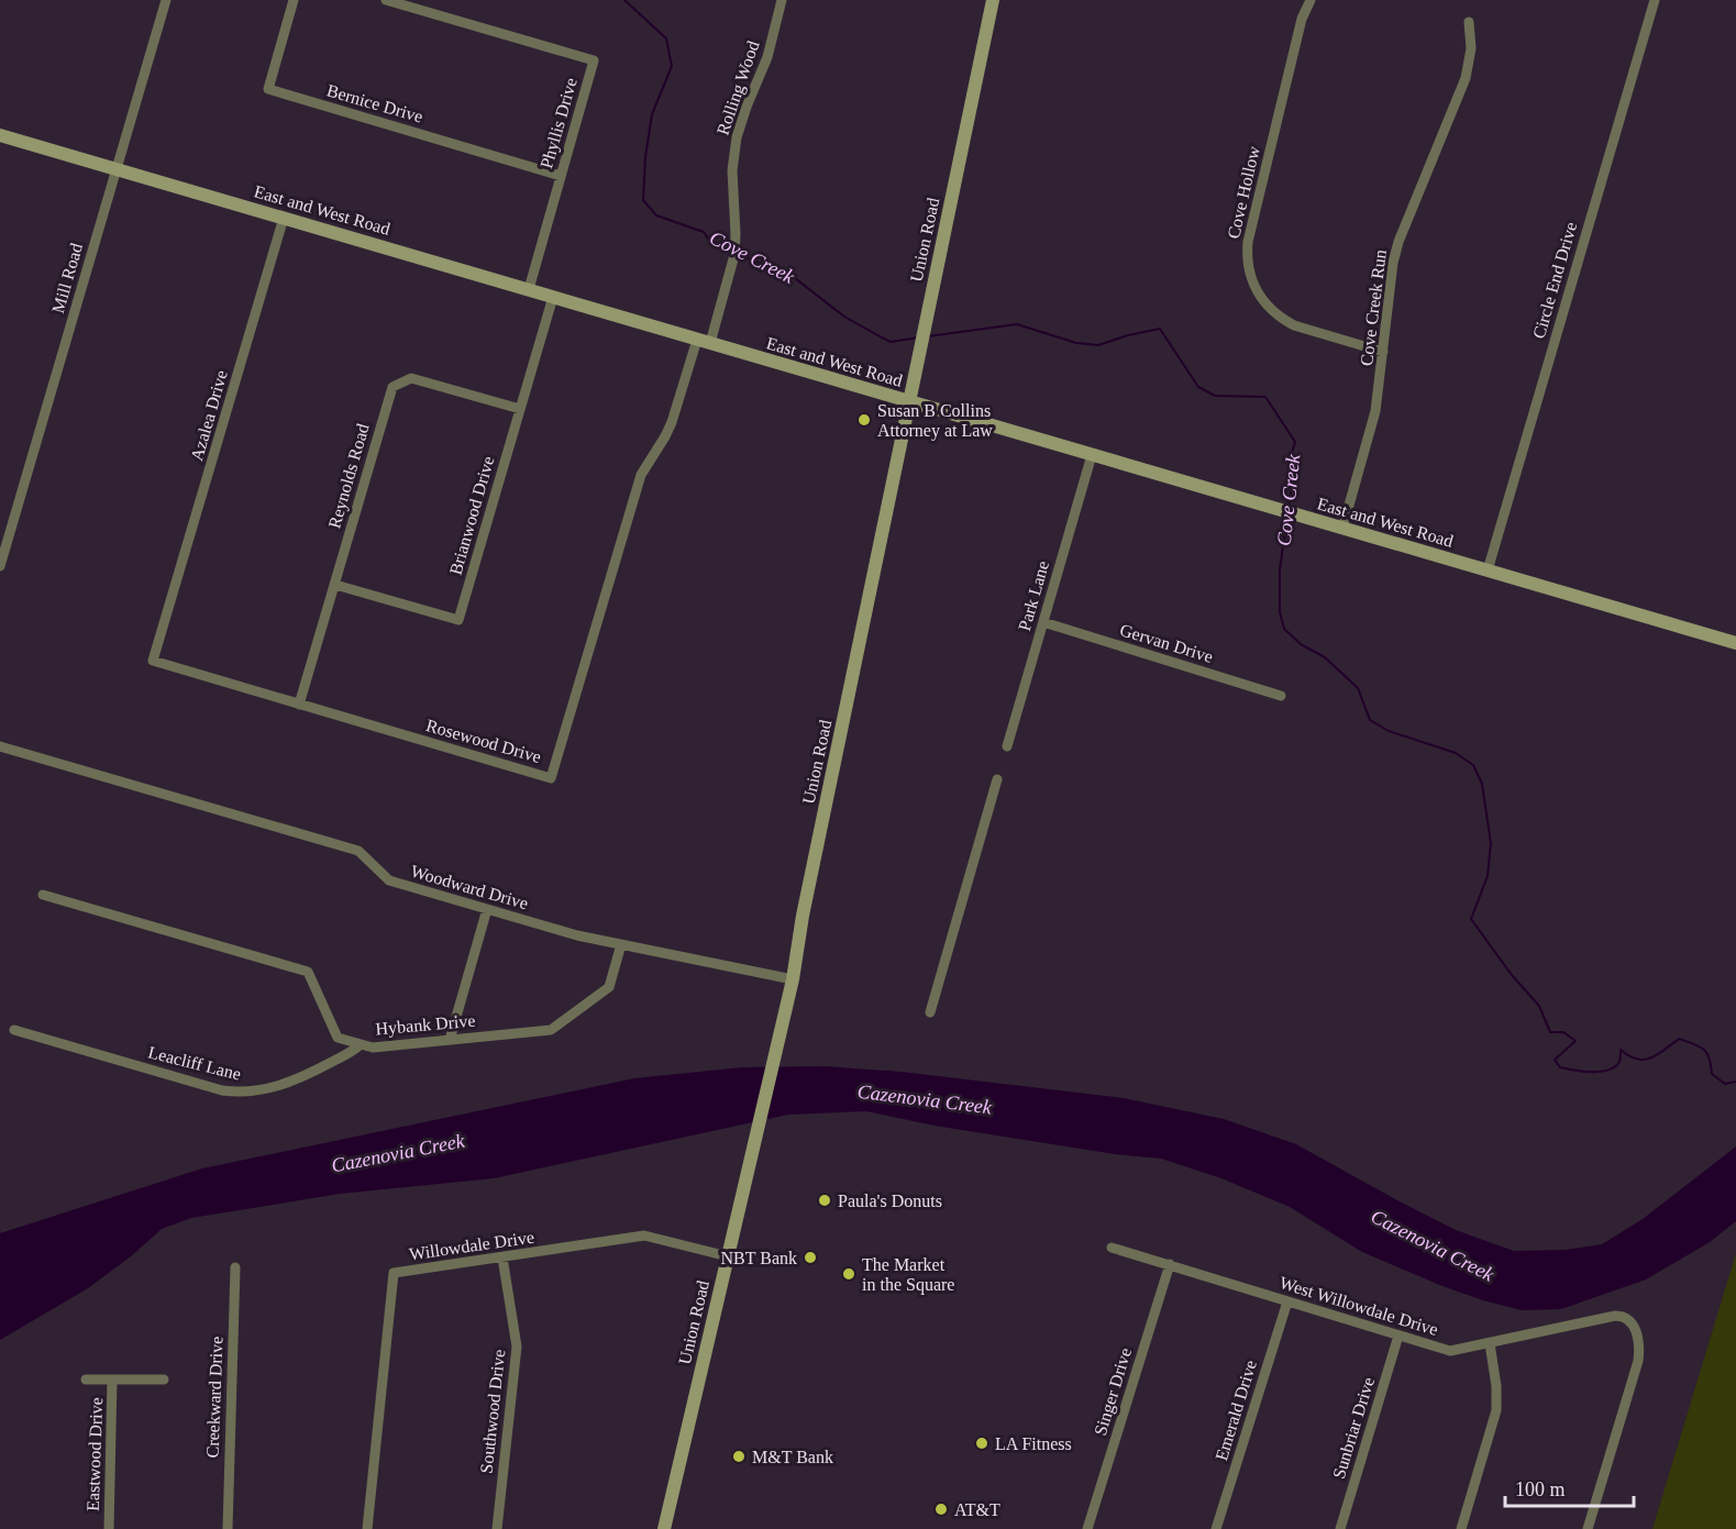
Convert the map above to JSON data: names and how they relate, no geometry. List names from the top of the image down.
{
  "streets": {
    "street": [
      "Rolling Wood",
      "Bernice Drive",
      "Phyllis Drive",
      "Cove Hollow",
      "East and West Road",
      "Union Road",
      "Mill Road",
      "Circle End Drive",
      "Cove Creek Run",
      "Azalea Drive",
      "Reynolds Road",
      "Brianwood Drive",
      "Park Lane",
      "Gervan Drive",
      "Rosewood Drive",
      "Woodward Drive",
      "Hybank Drive",
      "Leacliff Lane",
      "Willowdale Drive",
      "West Willowdale Drive",
      "Singer Drive",
      "Creekward Drive",
      "Emerald Drive",
      "Southwood Drive",
      "Sunbriar Drive",
      "Eastwood Drive"
    ]
  },
  "crossings": [
    ["Rolling Wood", "East and West Road"],
    ["Bernice Drive", "Phyllis Drive"],
    ["Phyllis Drive", "East and West Road"],
    ["Cove Hollow", "Cove Creek Run"],
    ["East and West Road", "Union Road"],
    ["East and West Road", "Mill Road"],
    ["East and West Road", "Circle End Drive"],
    ["East and West Road", "Cove Creek Run"],
    ["East and West Road", "Azalea Drive"],
    ["East and West Road", "Brianwood Drive"],
    ["East and West Road", "Park Lane"],
    ["East and West Road", "Rosewood Drive"],
    ["Union Road", "Woodward Drive"],
    ["Union Road", "Willowdale Drive"],
    ["Azalea Drive", "Rosewood Drive"],
    ["Reynolds Road", "Brianwood Drive"],
    ["Reynolds Road", "Rosewood Drive"],
    ["Park Lane", "Gervan Drive"],
    ["Woodward Drive", "Hybank Drive"],
    ["Hybank Drive", "Leacliff Lane"],
    ["Willowdale Drive", "Southwood Drive"],
    ["West Willowdale Drive", "Singer Drive"],
    ["West Willowdale Drive", "Emerald Drive"],
    ["West Willowdale Drive", "Sunbriar Drive"]
  ],
  "water": ["Cove Creek", "Cazenovia Creek"],
  "places": [
    "Susan B Collins Attorney at Law",
    "Paula's Donuts",
    "NBT Bank",
    "The Market in the Square",
    "LA Fitness",
    "M&T Bank",
    "AT&T"
  ],
  "scale_bar": "100 m"
}
